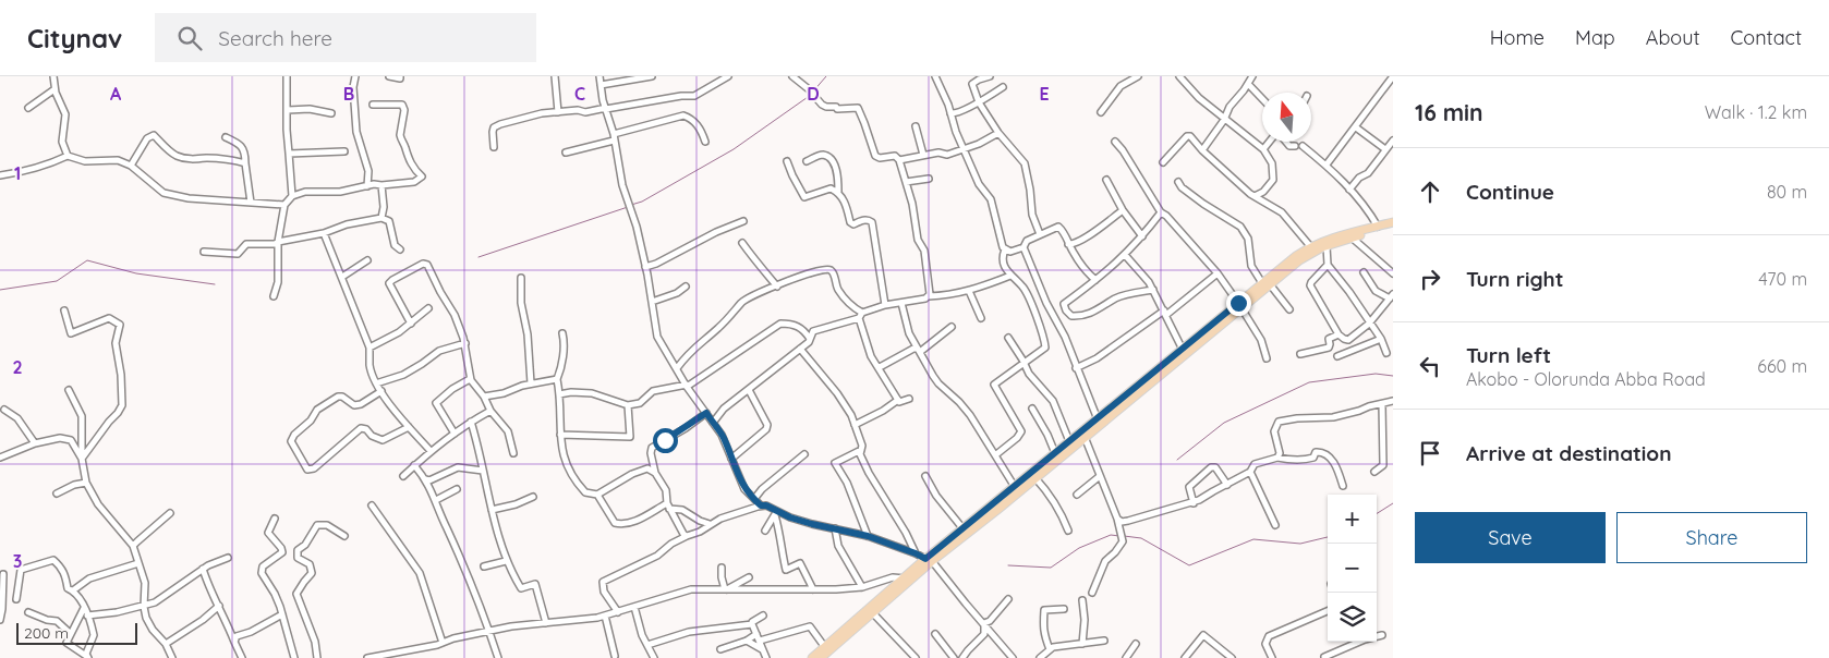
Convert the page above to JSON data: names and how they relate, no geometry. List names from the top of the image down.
{
  "scale_bar": "200 m",
  "north": "top",
  "page": {
    "header": "Citynav",
    "search": "Search here",
    "nav": [
      "Home",
      "Map",
      "About",
      "Contact"
    ],
    "heading": ["16 min", "Walk · 1.2 km"],
    "list": [
      ["Continue", "80 m"],
      ["Turn right", "470 m"],
      ["Turn left", "Akobo - Olorunda Abba Road", "660 m"],
      "Arrive at destination"
    ],
    "map_buttons": ["+", "−"],
    "buttons": ["Save", "Share"],
    "scale": "200 m"
  },
  "grid": {
    "columns": [
      "A",
      "B",
      "C",
      "D",
      "E"
    ],
    "rows": ["1", "2", "3"]
  }
}
